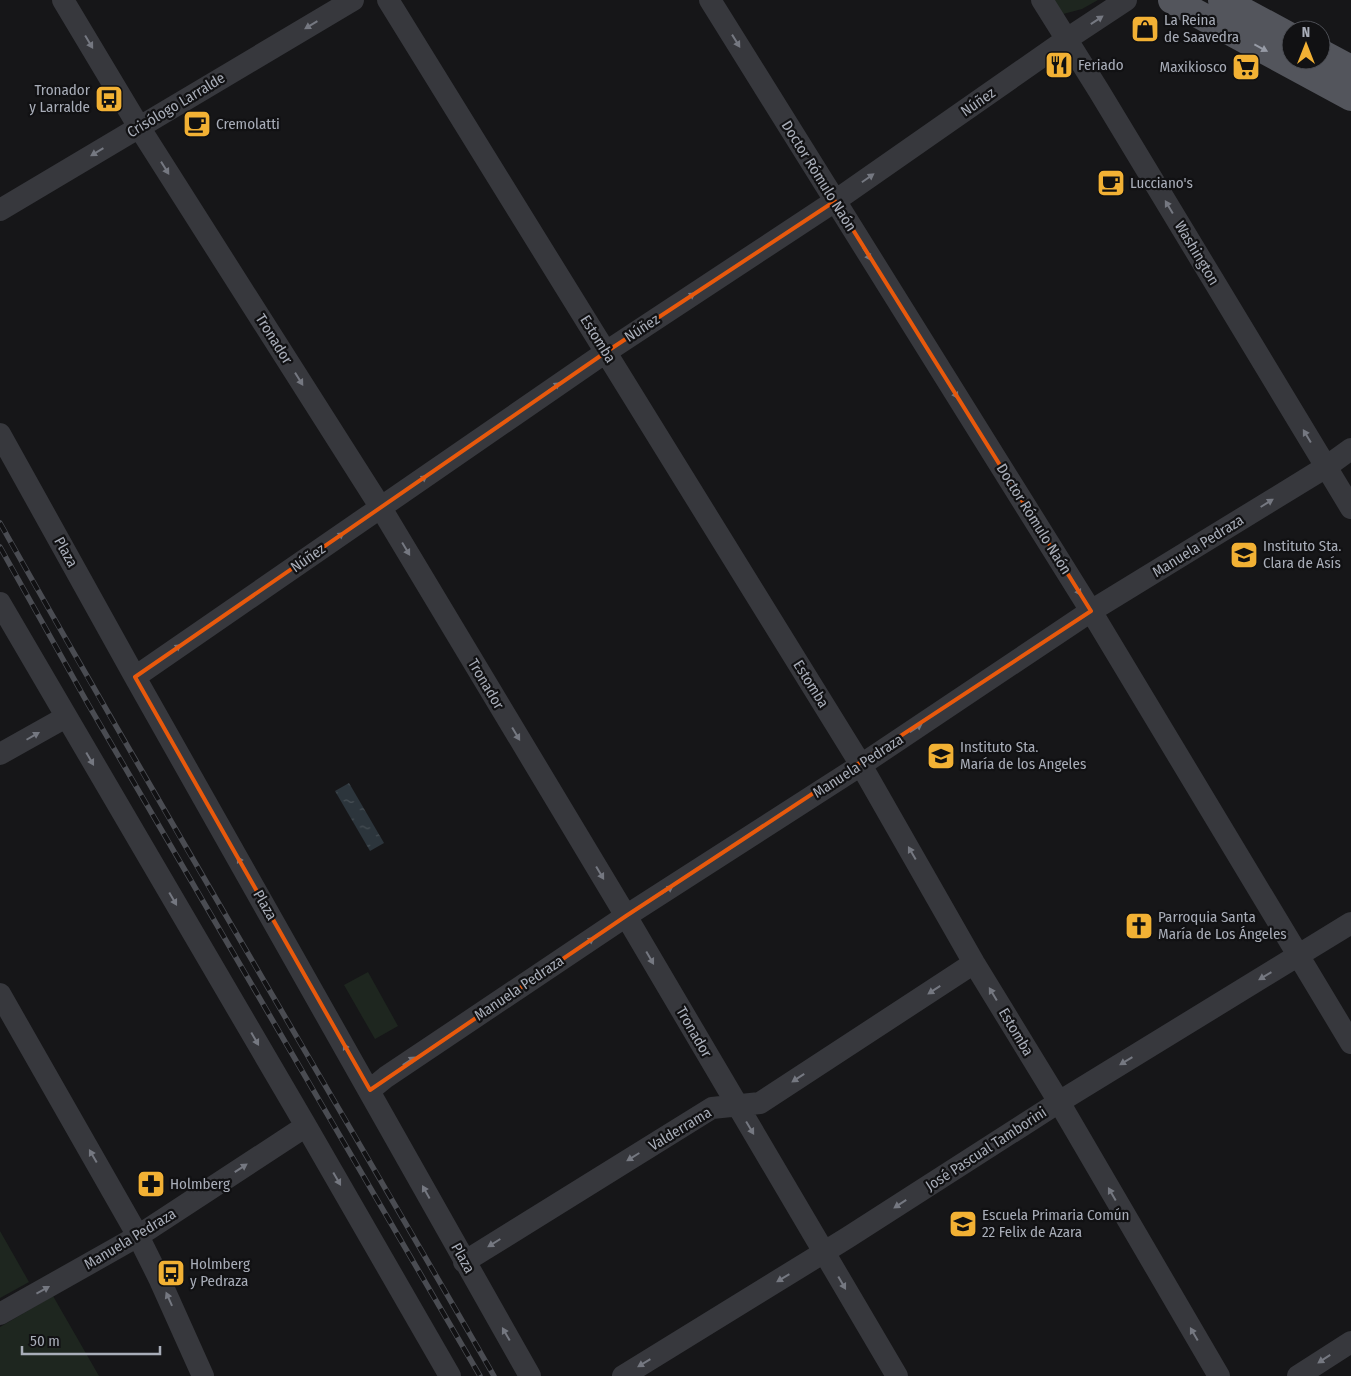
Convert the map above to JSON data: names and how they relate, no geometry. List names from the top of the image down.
{
  "streets": {
    "street": [
      "Núñez",
      "Crisólogo Larralde",
      "Doctor Rómulo Naón",
      "Washington",
      "Tronador",
      "Estomba",
      "Manuela Pedraza",
      "Plaza",
      "Valderrama",
      "José Pascual Tamborini"
    ]
  },
  "crossings": [
    ["Núñez", "Doctor Rómulo Naón"],
    ["Núñez", "Washington"],
    ["Núñez", "Tronador"],
    ["Núñez", "Estomba"],
    ["Núñez", "Plaza"],
    ["Crisólogo Larralde", "Tronador"],
    ["Doctor Rómulo Naón", "Manuela Pedraza"],
    ["Doctor Rómulo Naón", "José Pascual Tamborini"],
    ["Washington", "Manuela Pedraza"],
    ["Tronador", "Manuela Pedraza"],
    ["Tronador", "Valderrama"],
    ["Tronador", "José Pascual Tamborini"],
    ["Estomba", "Manuela Pedraza"],
    ["Estomba", "Valderrama"],
    ["Estomba", "José Pascual Tamborini"],
    ["Manuela Pedraza", "Plaza"],
    ["Plaza", "Valderrama"]
  ],
  "one_way": [
    "Núñez",
    "Crisólogo Larralde",
    "Doctor Rómulo Naón",
    "Washington",
    "Tronador",
    "Estomba",
    "Manuela Pedraza",
    "Valderrama",
    "José Pascual Tamborini"
  ],
  "places": {
    "shop": ["La Reina de Saavedra"],
    "restaurant": ["Feriado"],
    "supermarket": ["Maxikiosco"],
    "bus stop": ["Tronador y Larralde", "Holmberg y Pedraza"],
    "cafe": ["Cremolatti", "Lucciano's"],
    "school or university": ["Instituto Sta. Clara de Asís", "Instituto Sta. María de los Angeles", "Escuela Primaria Común 22 Felix de Azara"],
    "church": ["Parroquia Santa María de Los Ángeles"],
    "pharmacy": ["Holmberg"]
  },
  "scale_bar": "50 m",
  "north": "top"
}
